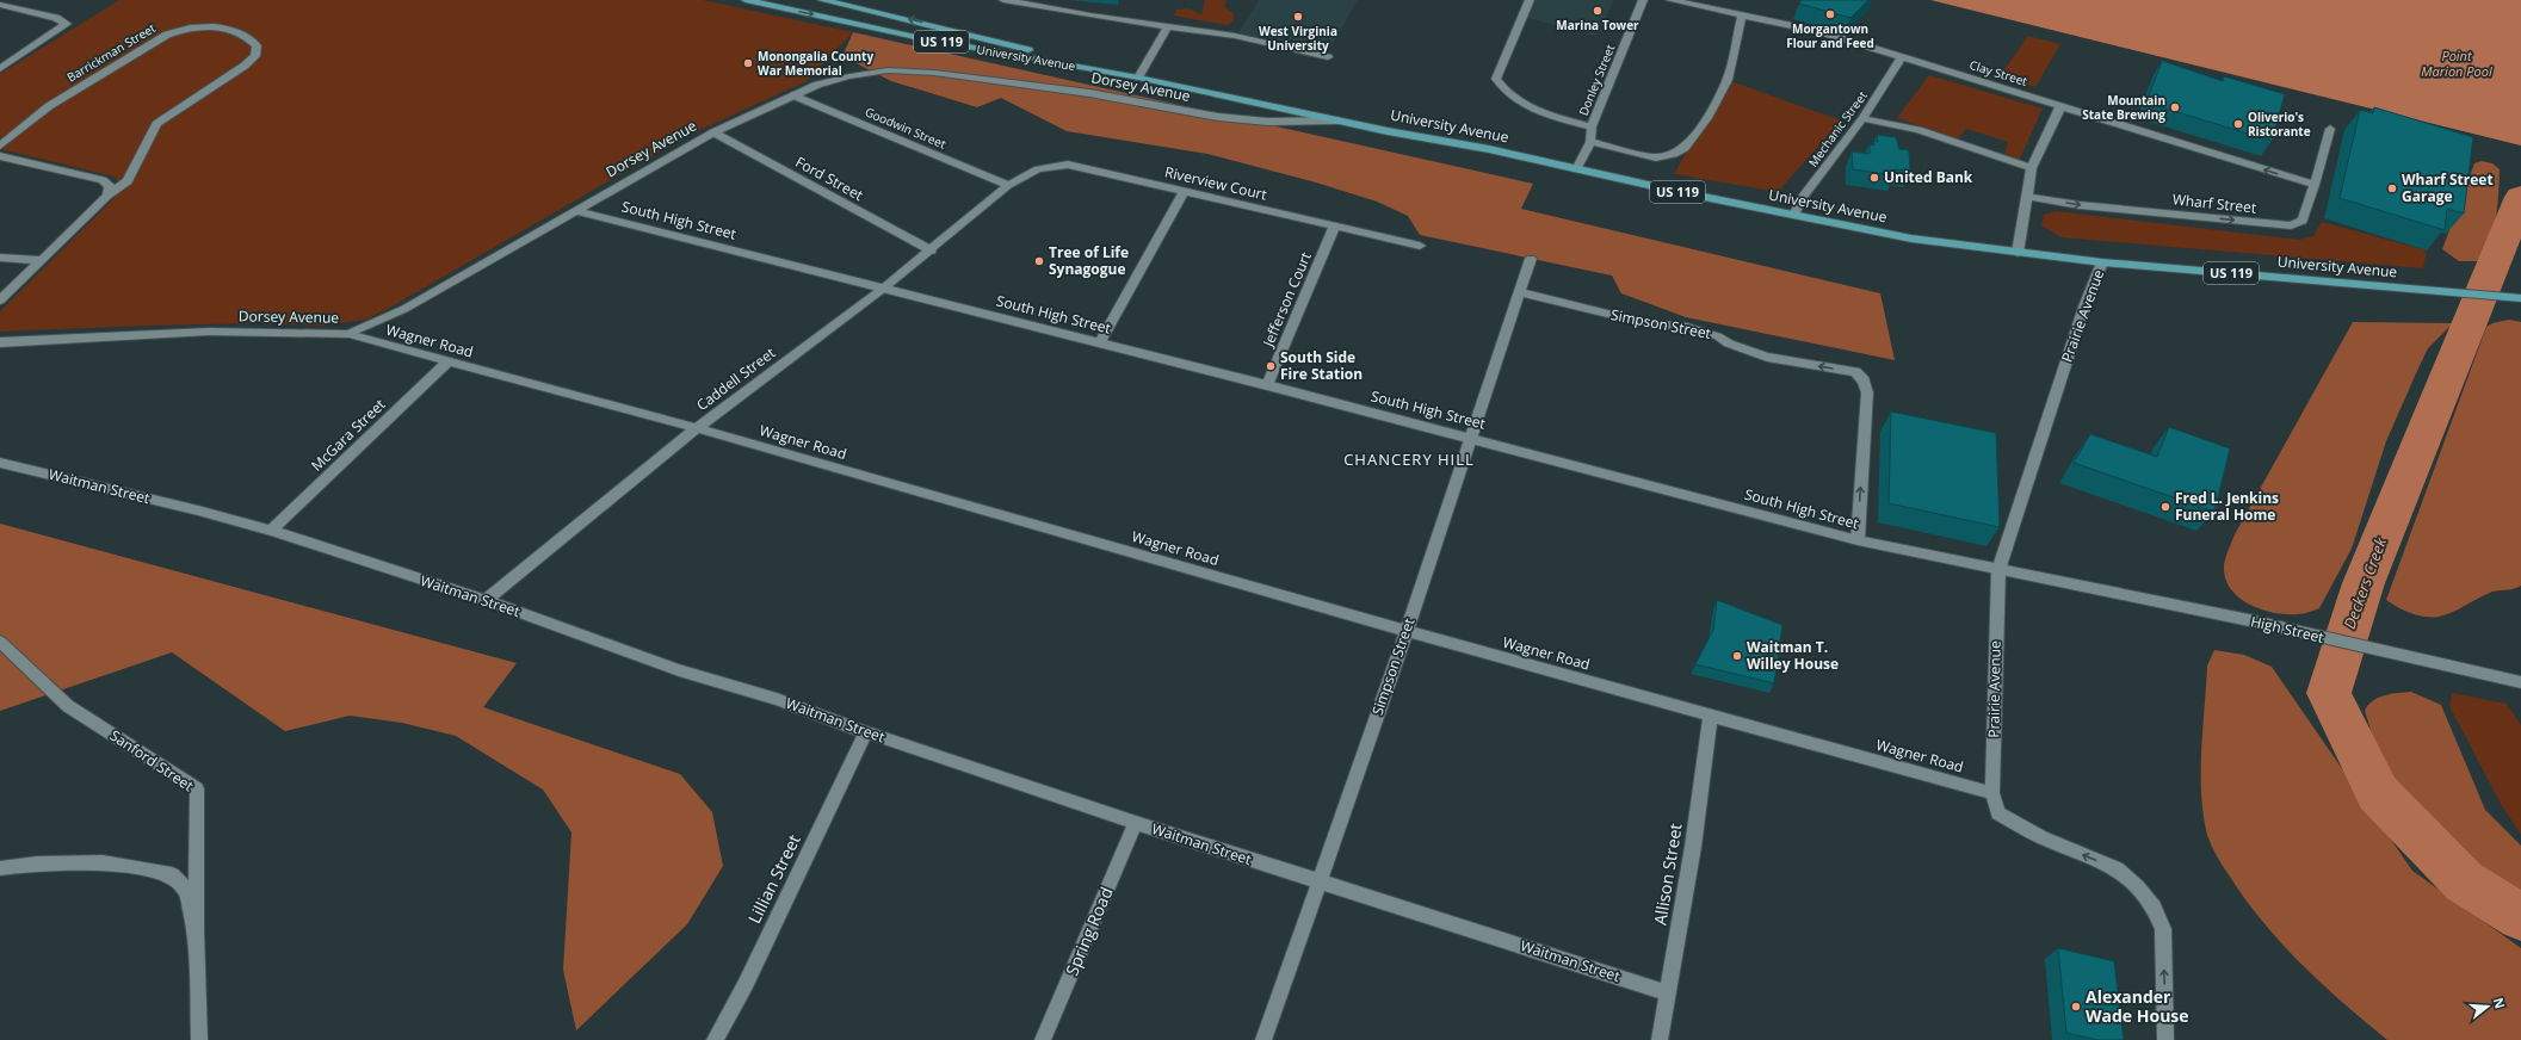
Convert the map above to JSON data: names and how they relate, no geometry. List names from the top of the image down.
{
  "streets": {
    "main road": ["US 119", "University Avenue"],
    "street": [
      "Barrickman Street",
      "Clay Street",
      "Donley Street",
      "Dorsey Avenue",
      "Goodwin Street",
      "Mechanic Street",
      "Ford Street",
      "Riverview Court",
      "Wharf Street",
      "South High Street",
      "Jefferson Court",
      "Prairie Avenue",
      "Simpson Street",
      "Wagner Road",
      "Caddell Street",
      "McGara Street",
      "Waitman Street",
      "High Street",
      "Sanford Street",
      "Allison Street",
      "Lillian Street",
      "Spring Road"
    ]
  },
  "crossings": [
    ["University Avenue", "Donley Street"],
    ["University Avenue", "Dorsey Avenue"],
    ["University Avenue", "Mechanic Street"],
    ["University Avenue", "Prairie Avenue"],
    ["Clay Street", "Mechanic Street"],
    ["Clay Street", "Wharf Street"],
    ["Dorsey Avenue", "Goodwin Street"],
    ["Dorsey Avenue", "Ford Street"],
    ["Dorsey Avenue", "South High Street"],
    ["Dorsey Avenue", "Wagner Road"],
    ["Goodwin Street", "Riverview Court"],
    ["Goodwin Street", "Caddell Street"],
    ["Ford Street", "Caddell Street"],
    ["Riverview Court", "Jefferson Court"],
    ["Riverview Court", "Caddell Street"],
    ["South High Street", "Jefferson Court"],
    ["South High Street", "Prairie Avenue"],
    ["South High Street", "Simpson Street"],
    ["South High Street", "Caddell Street"],
    ["South High Street", "High Street"],
    ["Prairie Avenue", "Wagner Road"],
    ["Simpson Street", "Wagner Road"],
    ["Simpson Street", "Waitman Street"],
    ["Wagner Road", "Caddell Street"],
    ["Wagner Road", "McGara Street"],
    ["Wagner Road", "Allison Street"],
    ["Caddell Street", "Waitman Street"],
    ["McGara Street", "Waitman Street"],
    ["Waitman Street", "Allison Street"],
    ["Waitman Street", "Lillian Street"],
    ["Waitman Street", "Spring Road"]
  ],
  "one_way": ["Clay Street", "Wharf Street"],
  "districts": ["CHANCERY HILL"],
  "water": ["Point Marion Pool", "Deckers Creek"],
  "places": [
    "Marina Tower",
    "Morgantown Flour and Feed",
    "West Virginia University",
    "Monongalia County War Memorial",
    "Mountain State Brewing",
    "Oliverio's Ristorante",
    "United Bank",
    "Wharf Street Garage",
    "Tree of Life Synagogue",
    "South Side Fire Station",
    "Fred L. Jenkins Funeral Home",
    "Waitman T. Willey House",
    "Alexander Wade House"
  ],
  "north": "right"
}
